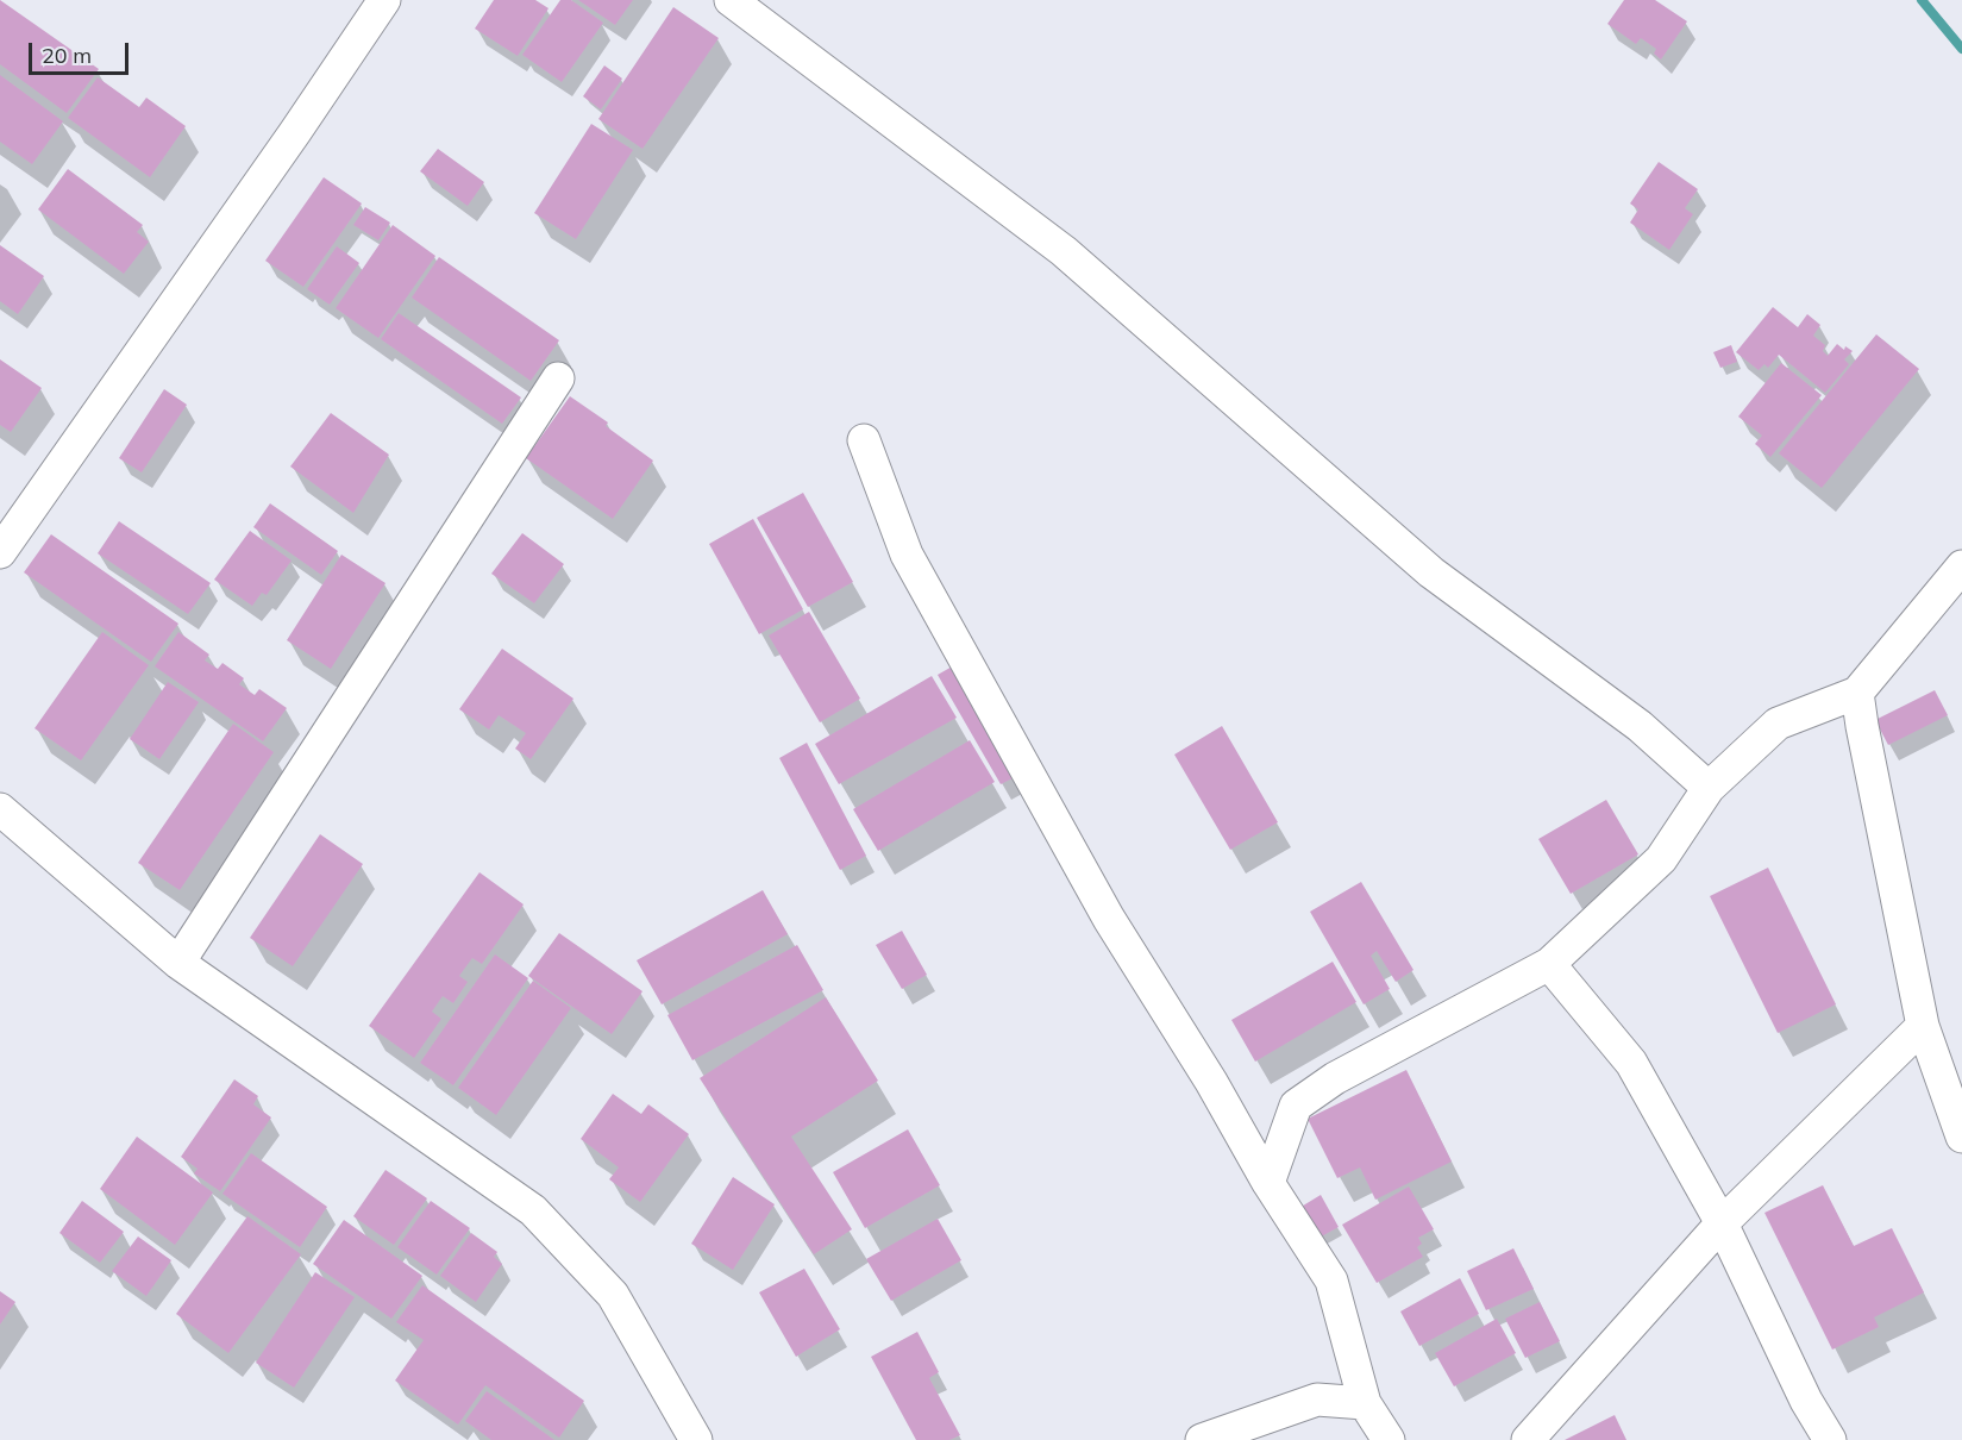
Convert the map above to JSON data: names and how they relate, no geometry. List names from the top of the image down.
{
  "scale_bar": "20 m"
}
